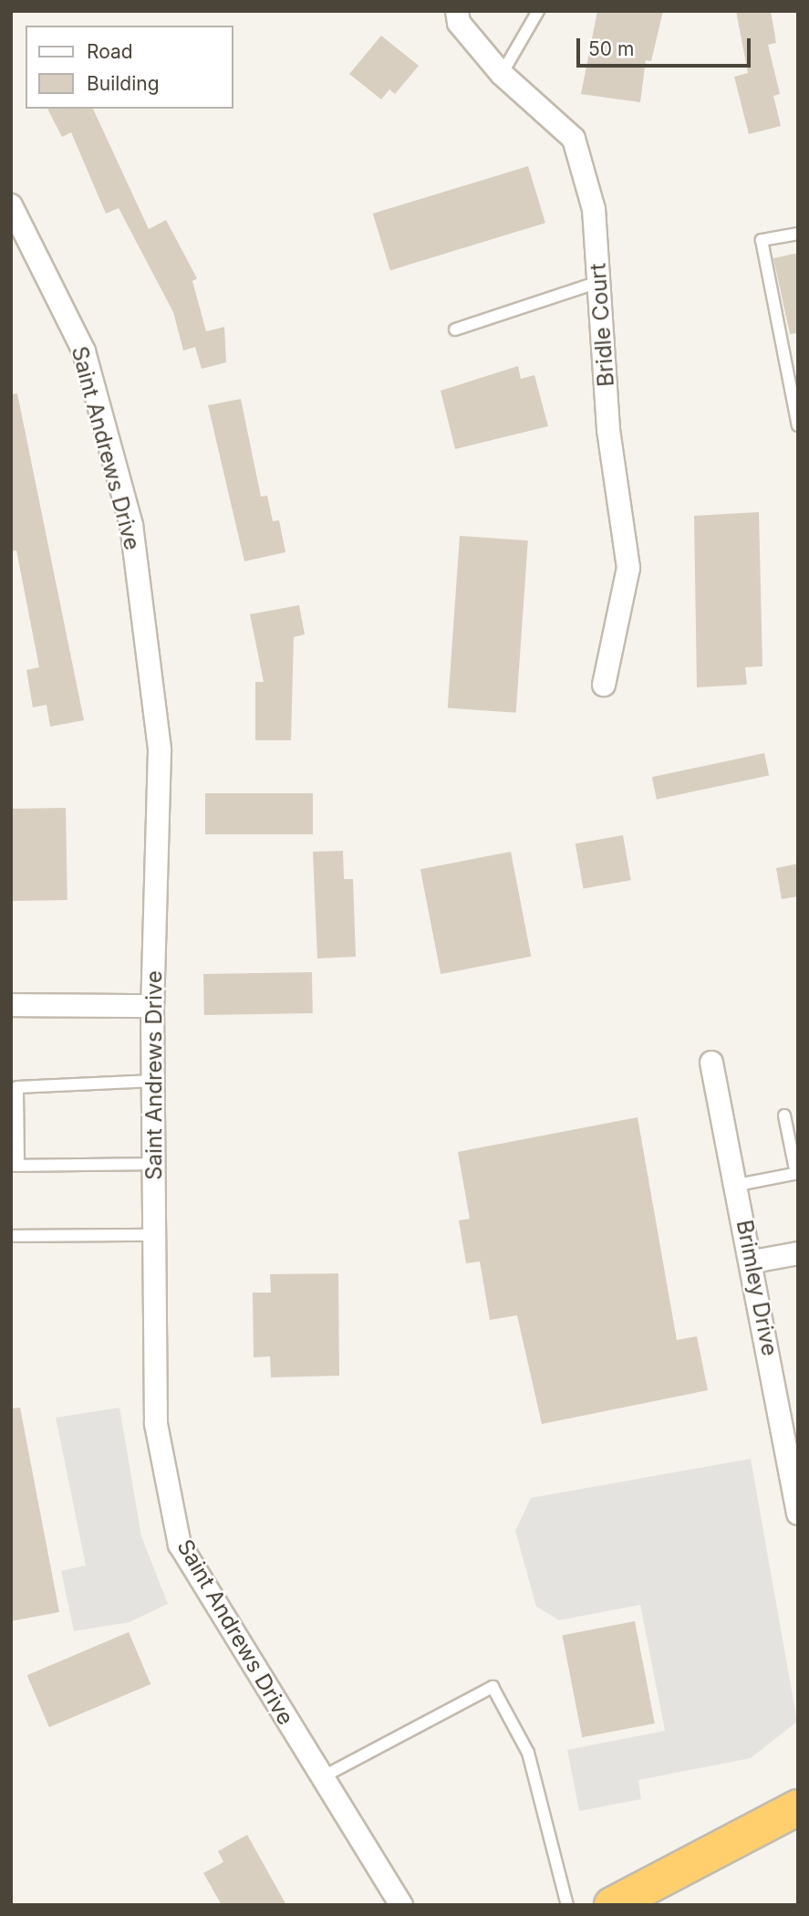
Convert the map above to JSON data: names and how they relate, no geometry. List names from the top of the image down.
{
  "streets": {
    "street": ["Bridle Court", "Saint Andrews Drive", "Brimley Drive"]
  },
  "legend": ["Road", "Building"],
  "scale_bar": "50 m"
}
